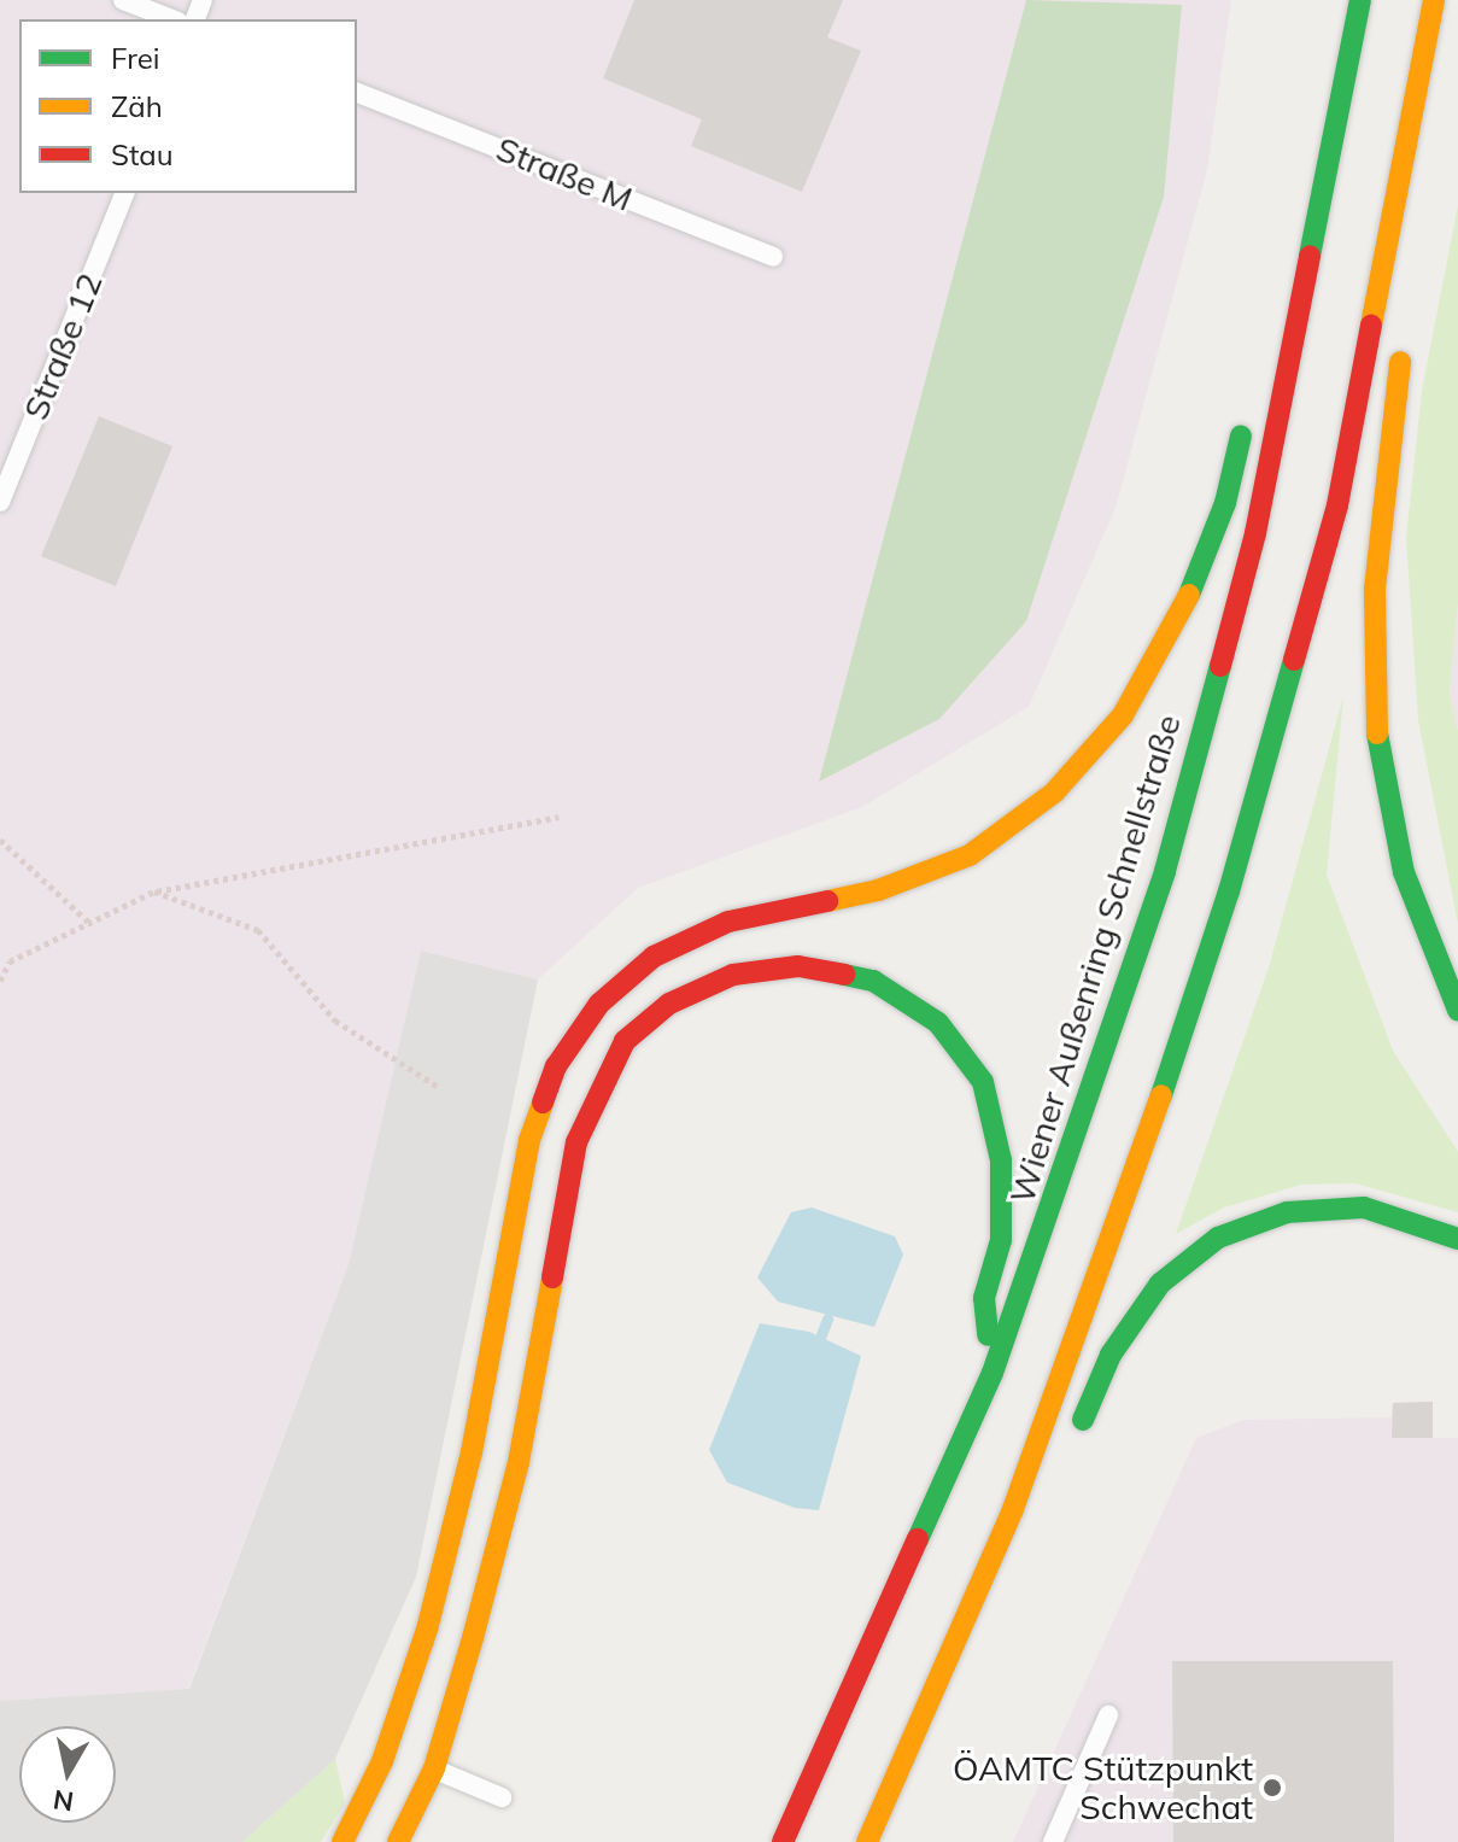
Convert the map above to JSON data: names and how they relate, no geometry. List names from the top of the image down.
{
  "streets": {
    "highway": ["Wiener Außenring Schnellstraße"],
    "lane": ["Straße M", "Straße 12"]
  },
  "places": ["ÖAMTC Stützpunkt Schwechat"],
  "legend": ["Frei", "Zäh", "Stau"],
  "north": "bottom"
}
